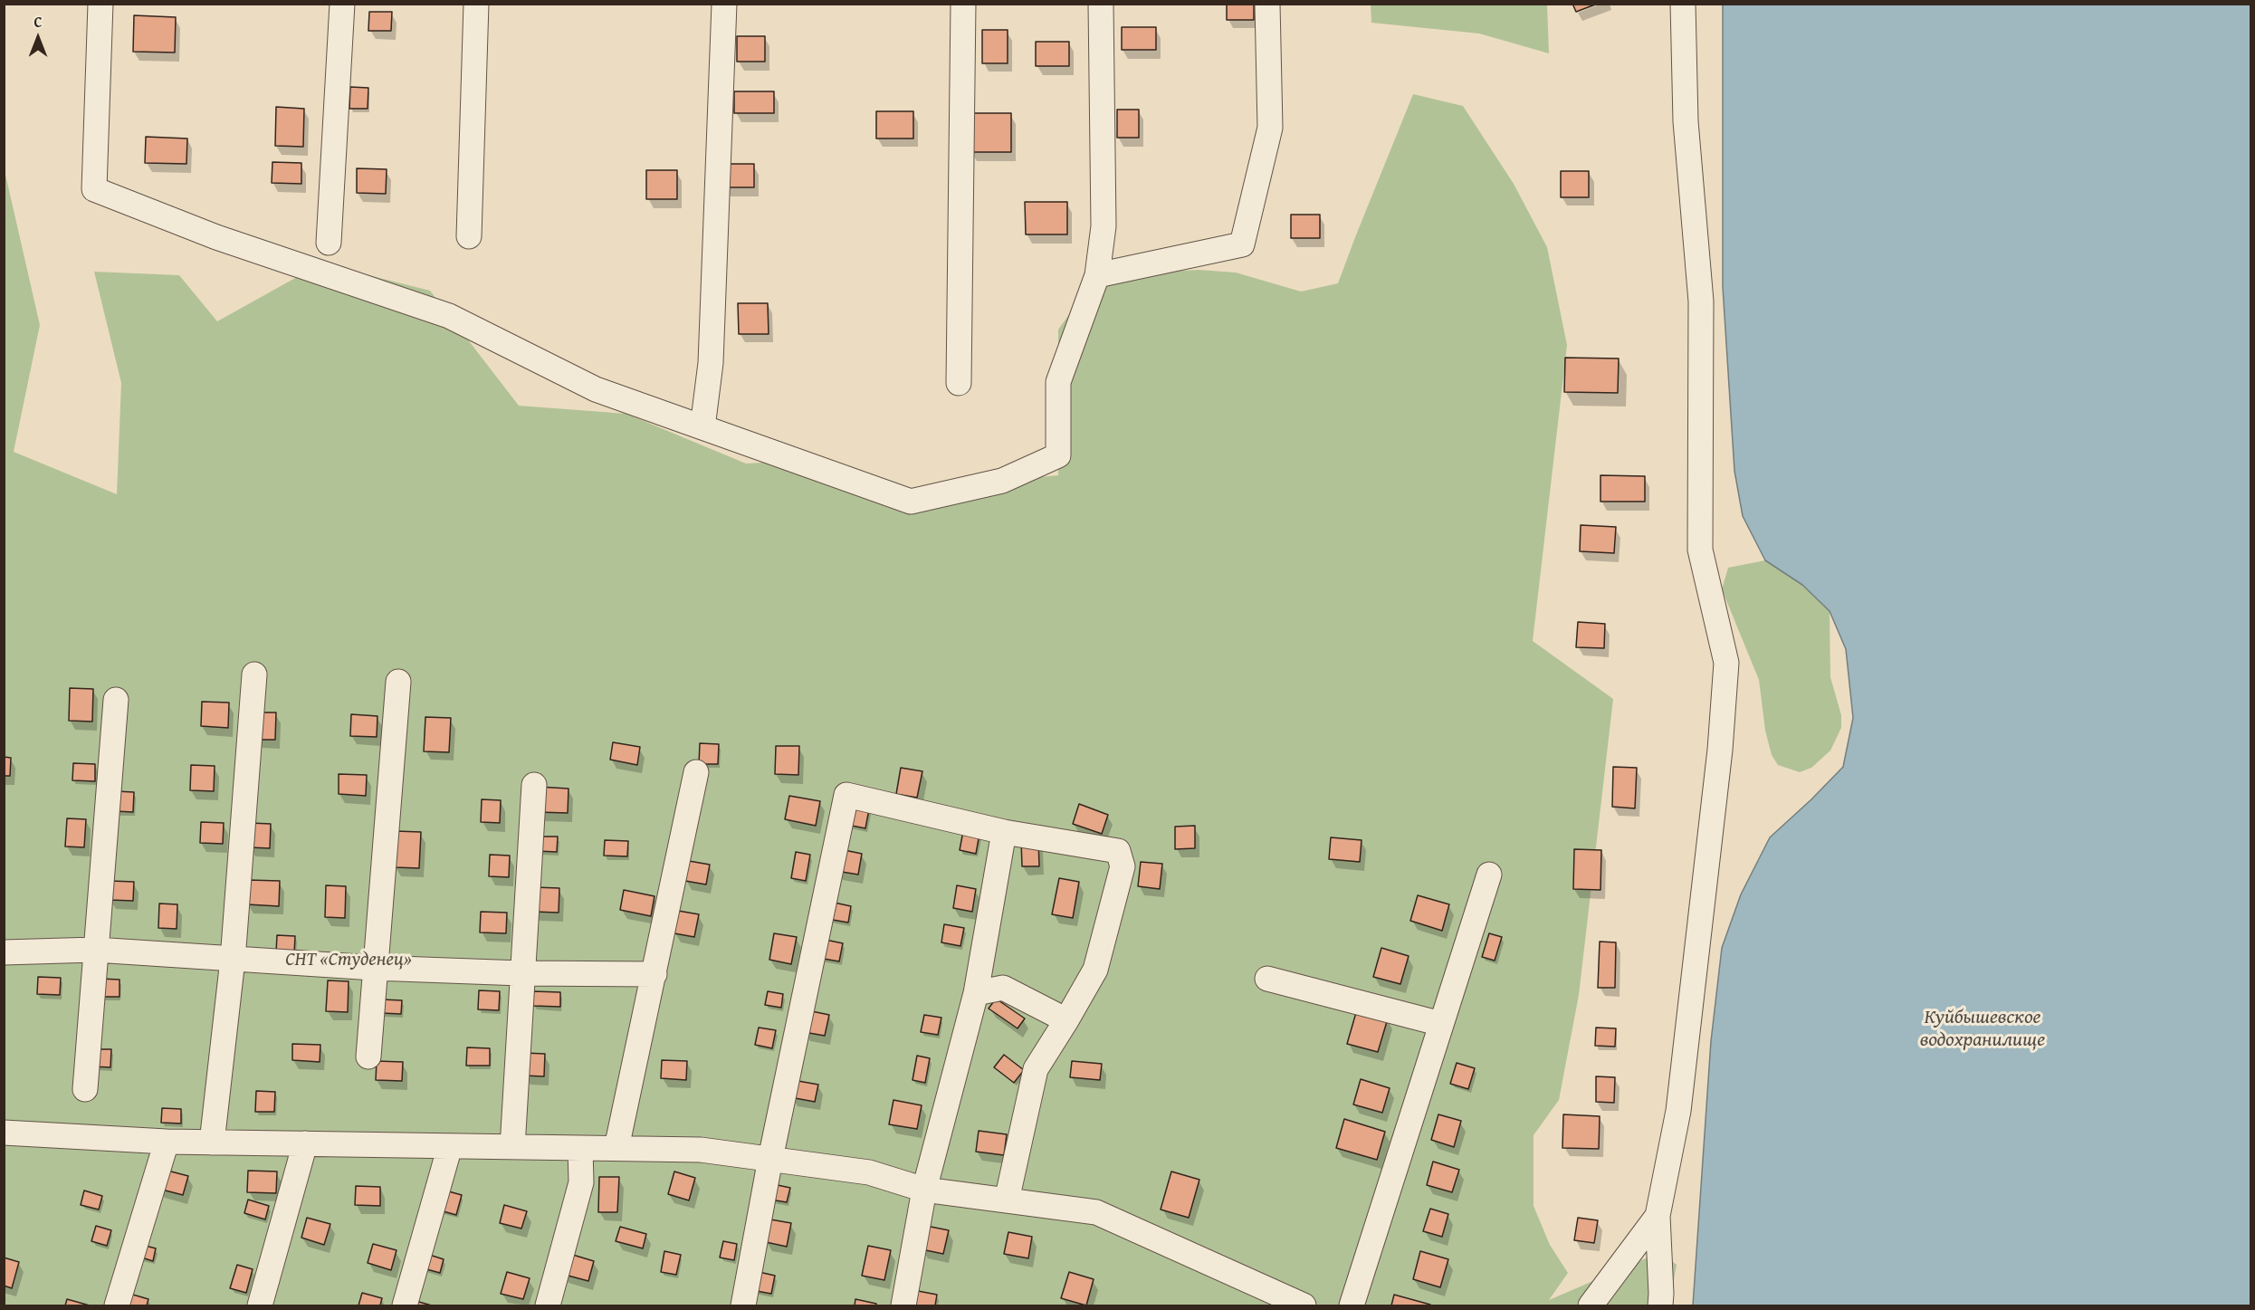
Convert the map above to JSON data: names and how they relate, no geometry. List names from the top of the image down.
{
  "water": ["Куйбышевское водохранилище"],
  "parks": ["СНТ «Студенец»"],
  "north": "top"
}
